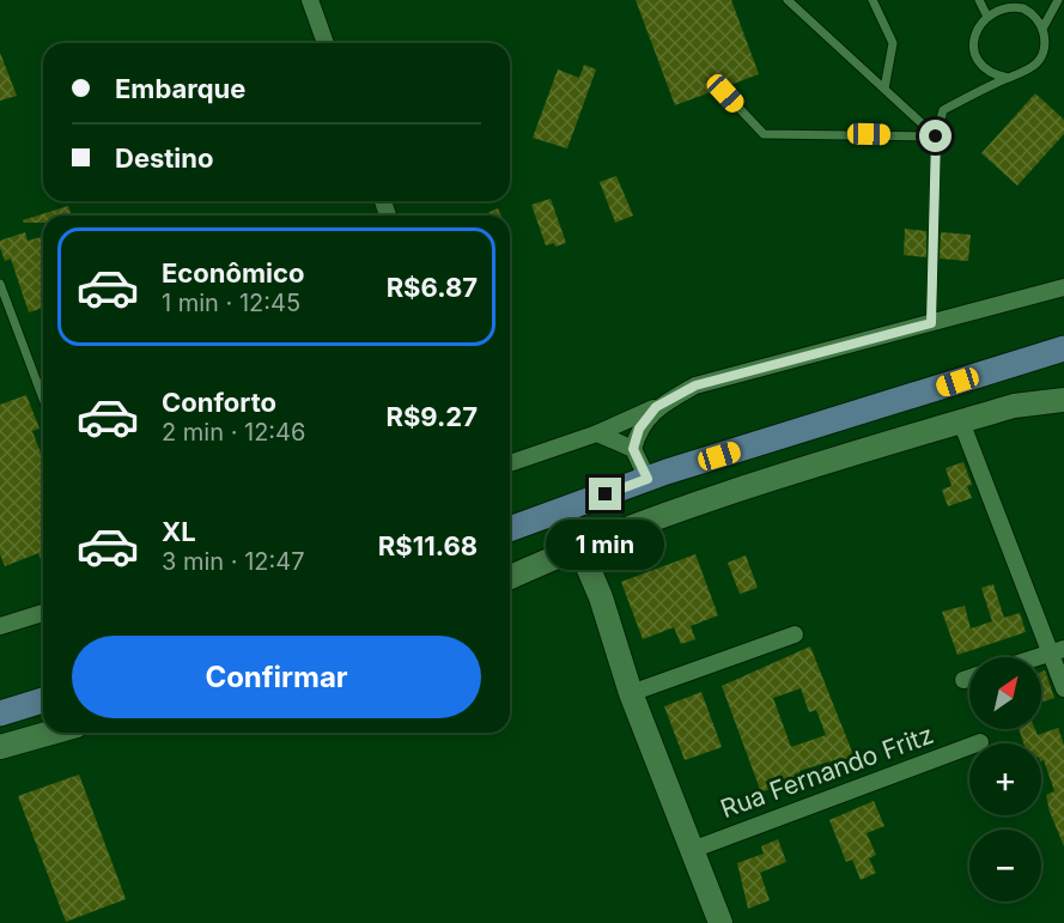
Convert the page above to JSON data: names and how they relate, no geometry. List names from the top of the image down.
{
  "streets": {
    "street": ["Rua Fernando Fritz"]
  },
  "north": "top right",
  "page": {
    "banner": ["Embarque", "Destino"],
    "list": [
      {
        "name": "Econômico",
        "note": "1 min · 12:45",
        "value": "R$6.87"
      },
      {
        "name": "Conforto",
        "note": "2 min · 12:46",
        "value": "R$9.27"
      },
      {
        "name": "XL",
        "note": "3 min · 12:47",
        "value": "R$11.68"
      }
    ],
    "bubble": "1 min",
    "buttons": "Confirmar",
    "map_buttons": ["+", "−"]
  }
}
